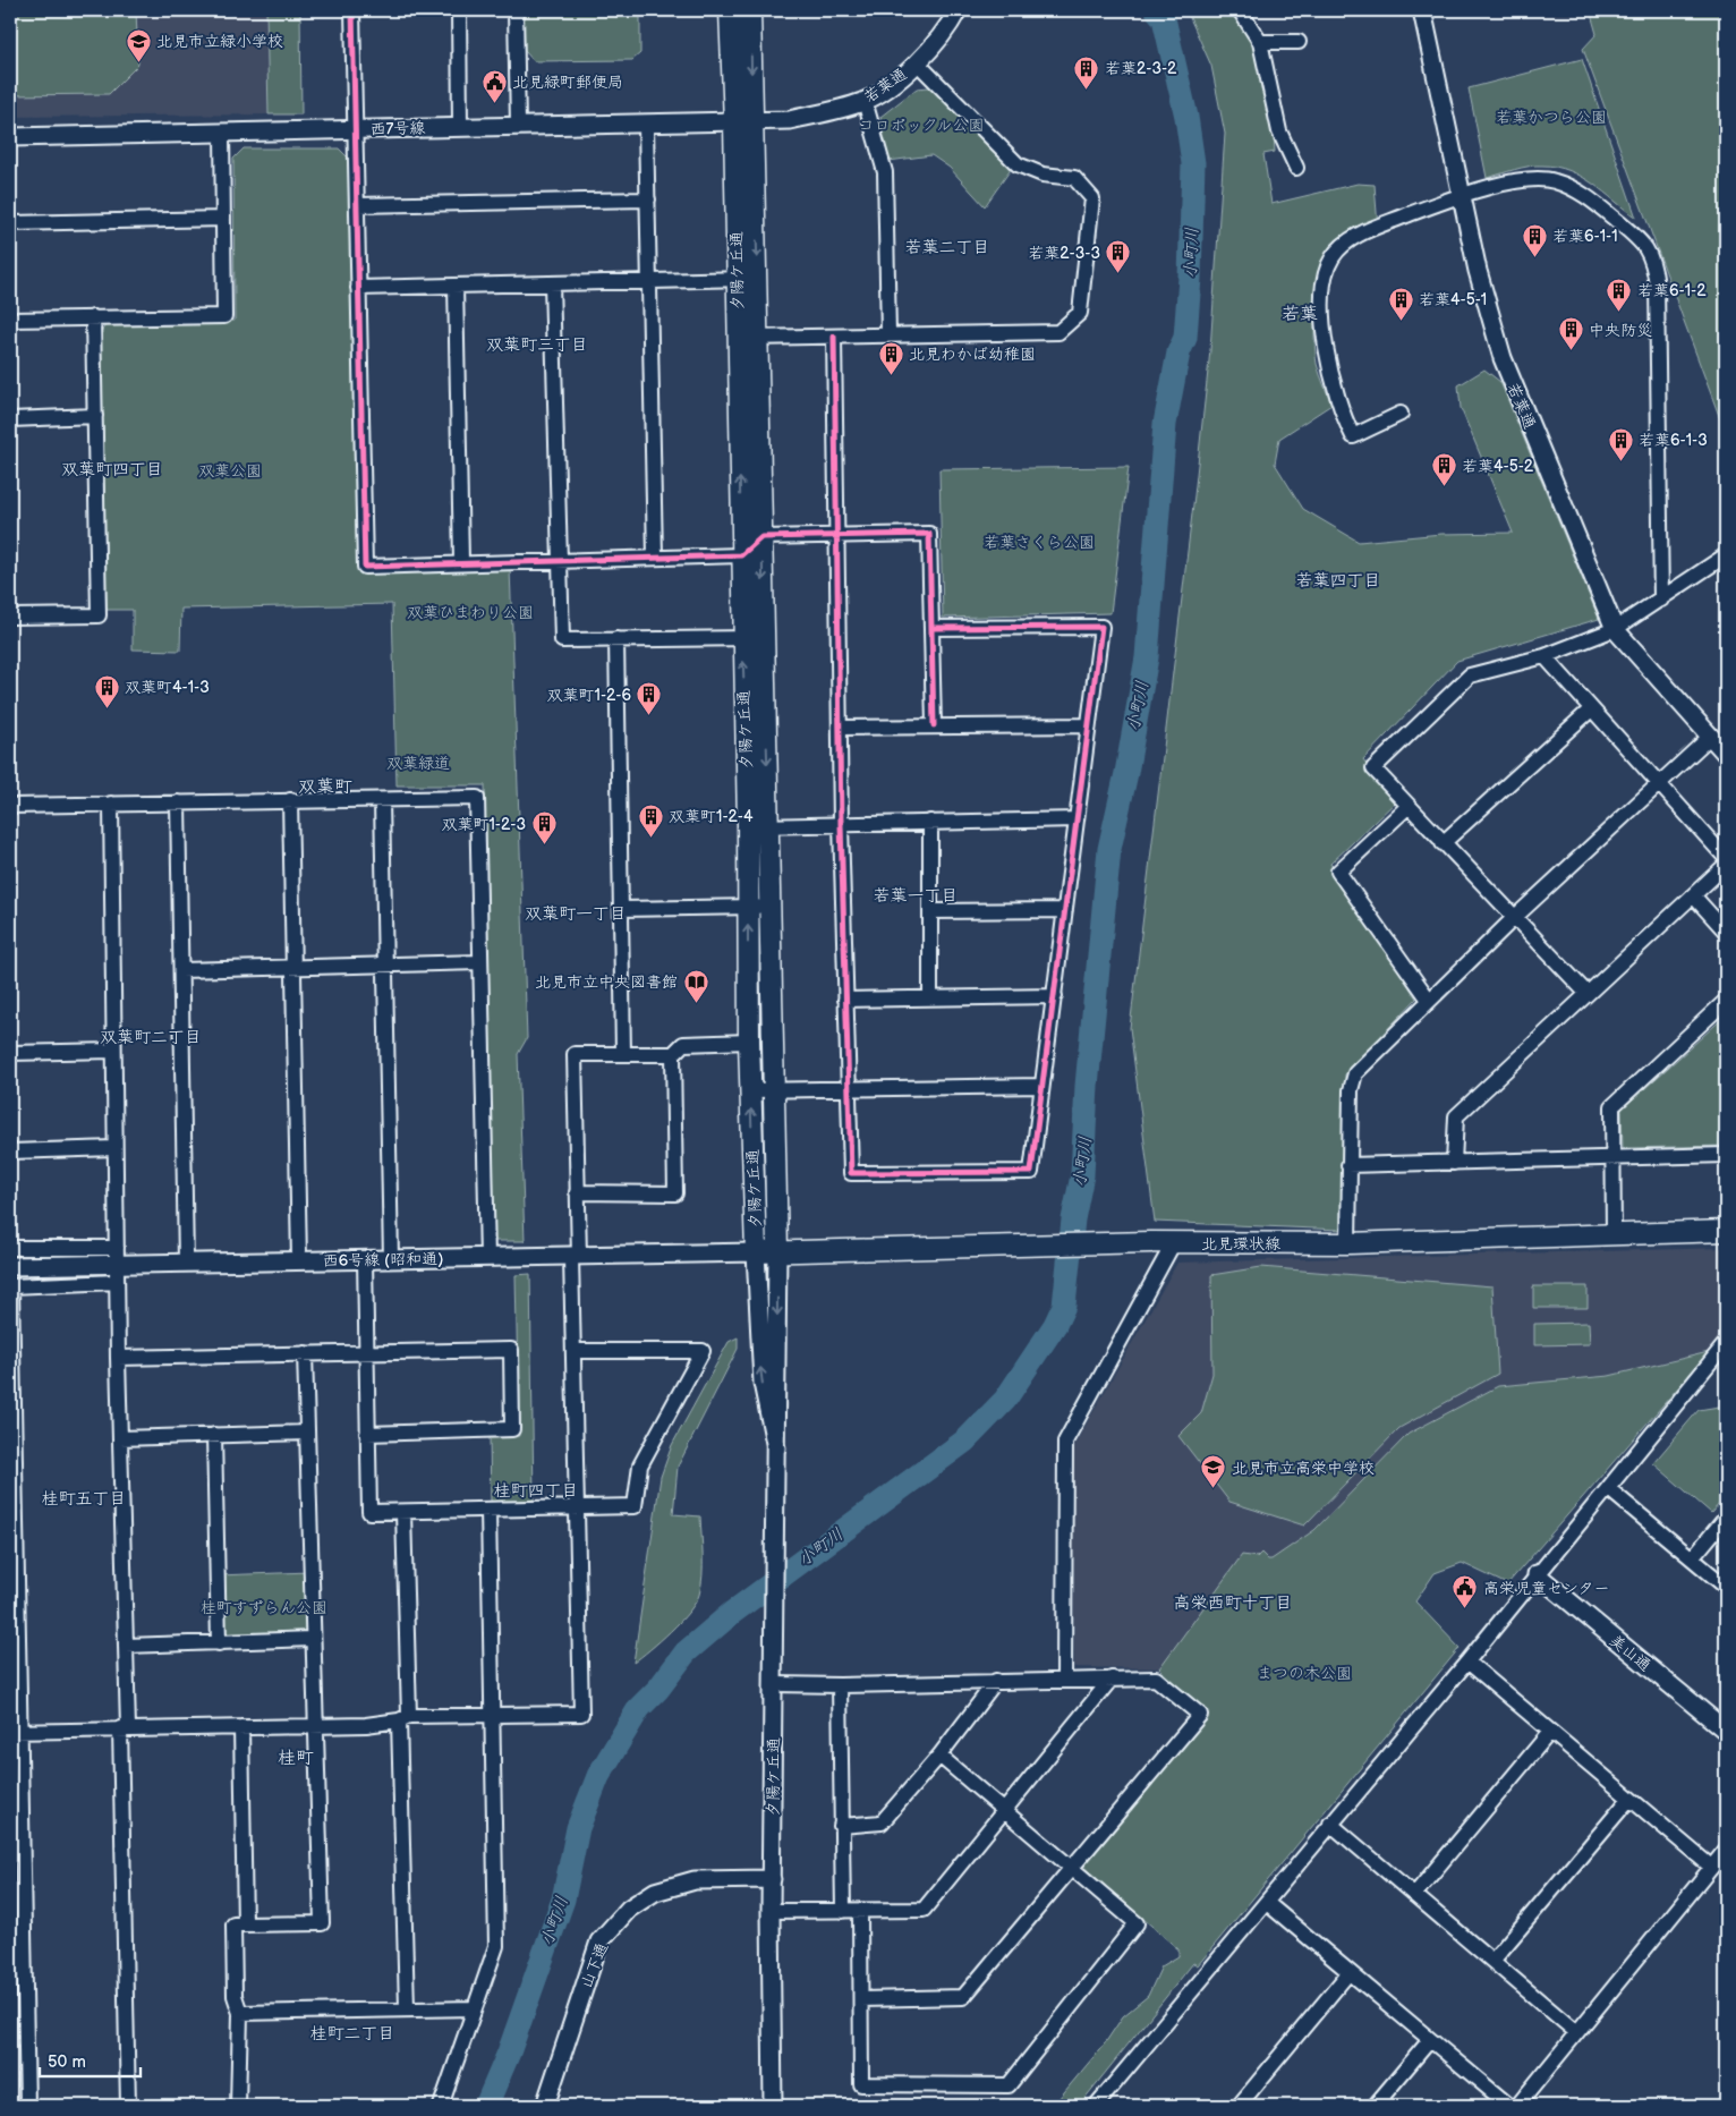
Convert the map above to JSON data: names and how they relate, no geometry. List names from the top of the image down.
{
  "streets": {
    "main road": ["夕陽ケ丘通", "北見環状線"],
    "street": [
      "若葉通",
      "西7号線",
      "西6号線 (昭和通)",
      "美山通",
      "山下通"
    ]
  },
  "crossings": [
    ["若葉通", "西7号線"],
    ["若葉通", "夕陽ケ丘通"],
    ["西7号線", "夕陽ケ丘通"],
    ["夕陽ケ丘通", "北見環状線"],
    ["夕陽ケ丘通", "西6号線 (昭和通)"],
    ["夕陽ケ丘通", "山下通"],
    ["北見環状線", "西6号線 (昭和通)"]
  ],
  "districts": [
    "若葉二丁目",
    "若葉",
    "双葉町三丁目",
    "双葉町四丁目",
    "若葉四丁目",
    "双葉町",
    "若葉一丁目",
    "双葉町一丁目",
    "双葉町二丁目",
    "桂町四丁目",
    "桂町五丁目",
    "高栄西町十丁目",
    "桂町",
    "桂町二丁目"
  ],
  "water": ["小町川"],
  "parks": [
    "若葉かつら公園",
    "コロポックル公園",
    "双葉公園",
    "若葉さくら公園",
    "双葉ひまわり公園",
    "双葉緑道",
    "桂町すずらん公園",
    "まつの木公園"
  ],
  "places": {
    "school or university": ["北見市立緑小学校", "北見市立高栄中学校"],
    "building": [
      "若葉2-3-2",
      "若葉6-1-1",
      "若葉2-3-3",
      "若葉6-1-2",
      "若葉4-5-1",
      "中央防災",
      "北見わかば幼稚園",
      "若葉6-1-3",
      "若葉4-5-2",
      "双葉町4-1-3",
      "双葉町1-2-6",
      "双葉町1-2-4",
      "双葉町1-2-3"
    ],
    "public building": ["北見緑町郵便局", "高栄児童センター"],
    "library": ["北見市立中央図書館"]
  },
  "scale_bar": "50 m"
}
